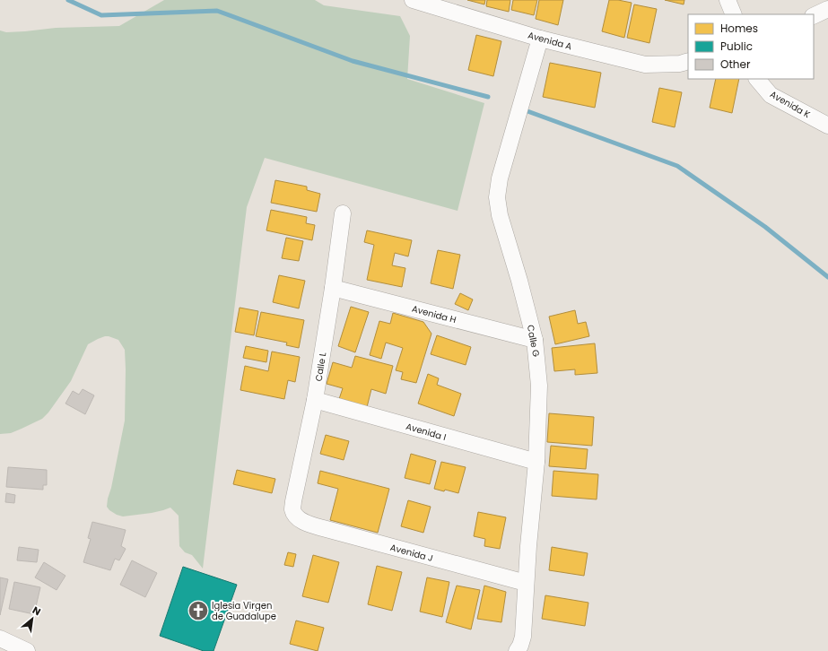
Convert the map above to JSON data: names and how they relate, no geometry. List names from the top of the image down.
{
  "streets": {
    "street": [
      "Avenida A",
      "Avenida K",
      "Avenida H",
      "Calle G",
      "Calle L",
      "Avenida I",
      "Avenida J"
    ]
  },
  "crossings": [
    ["Avenida A", "Calle G"],
    ["Avenida H", "Calle G"],
    ["Avenida H", "Calle L"],
    ["Calle G", "Avenida I"],
    ["Calle G", "Avenida J"],
    ["Calle L", "Avenida I"],
    ["Calle L", "Avenida J"]
  ],
  "places": {
    "church": ["Iglesia Virgen de Guadalupe"]
  },
  "legend": ["Homes", "Public", "Other"],
  "north": "top right"
}
